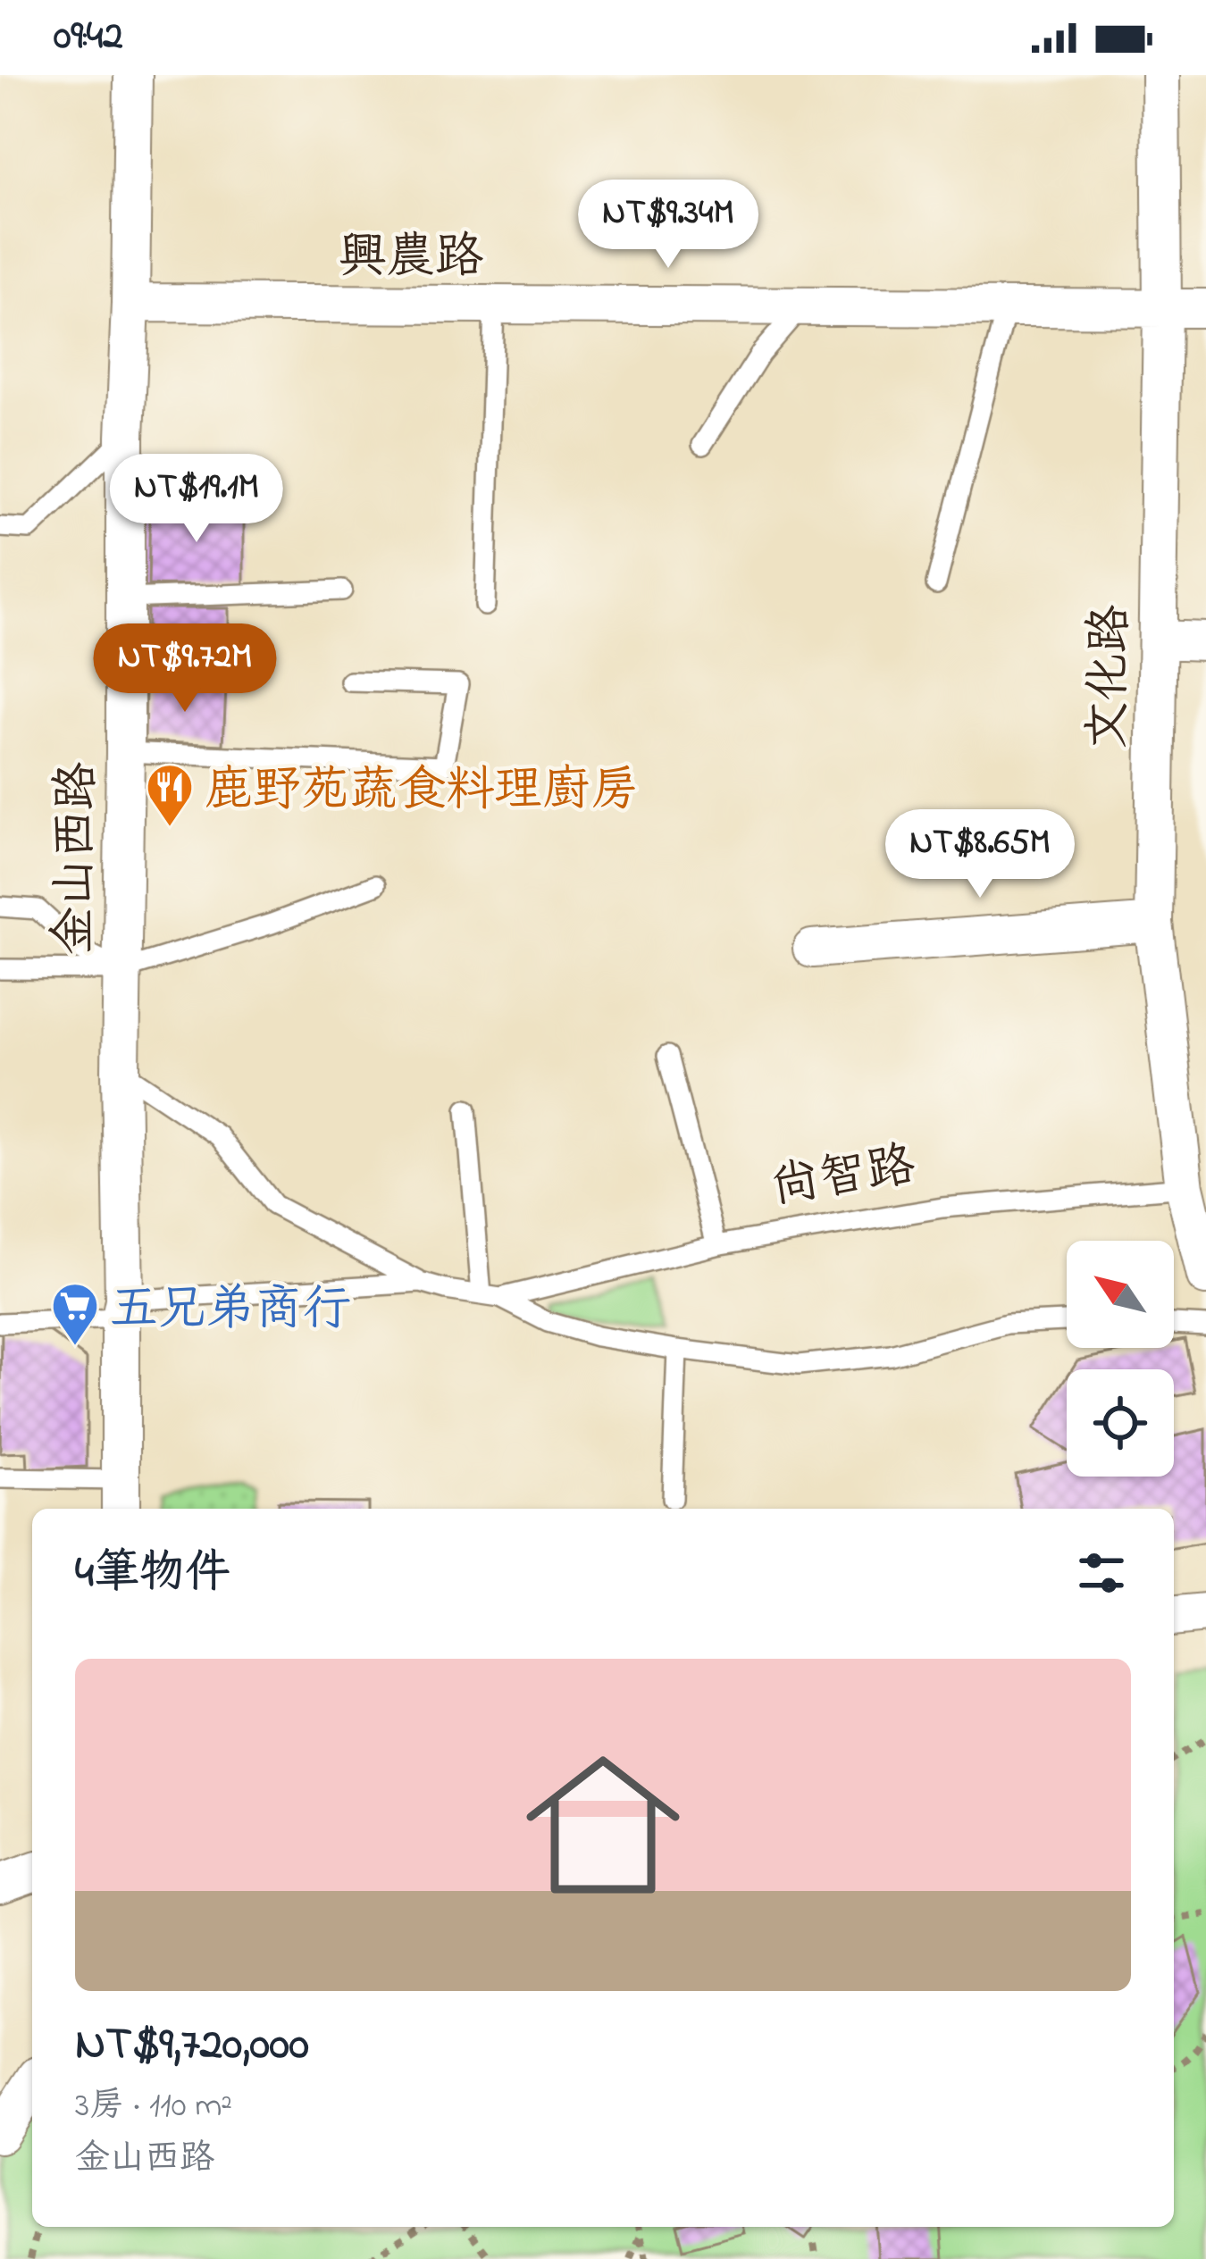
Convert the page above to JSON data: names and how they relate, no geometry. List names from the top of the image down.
{
  "streets": {
    "street": ["興農路", "文化路", "金山西路"],
    "lane": ["尚智路"]
  },
  "crossings": [
    ["興農路", "文化路"],
    ["興農路", "金山西路"],
    ["文化路", "尚智路"]
  ],
  "places": {
    "restaurant": ["鹿野苑蔬食料理廚房"],
    "supermarket": ["五兄弟商行"]
  },
  "north": "top left",
  "page": {
    "status": "09:42",
    "price": [
      "NT$9.34M",
      "NT$19.1M",
      "NT$9.72M",
      "NT$8.65M"
    ],
    "heading": "4筆物件",
    "list": [
      {
        "name": "NT$9,720,000",
        "note": "3房 · 110 m² · 金山西路"
      }
    ]
  }
}
